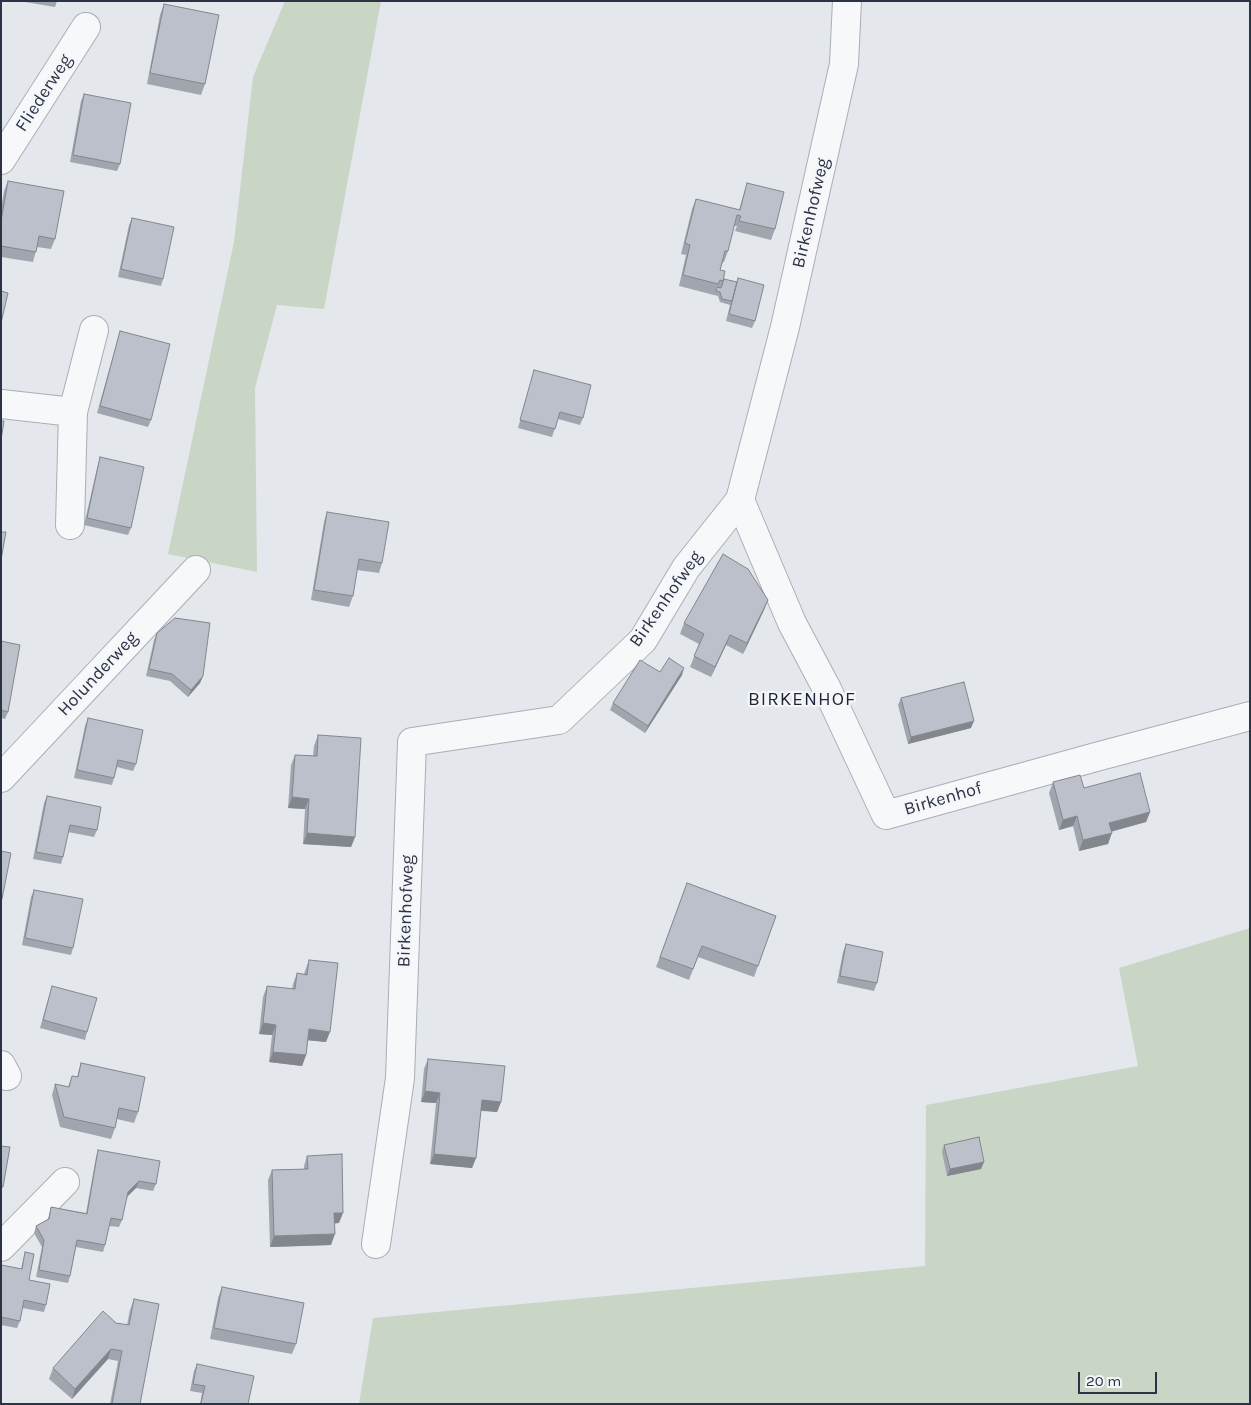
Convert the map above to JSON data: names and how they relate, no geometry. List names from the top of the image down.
{
  "streets": {
    "street": [
      "Fliederweg",
      "Birkenhofweg",
      "Holunderweg",
      "Birkenhof"
    ]
  },
  "crossings": [
    ["Birkenhofweg", "Birkenhof"]
  ],
  "districts": ["BIRKENHOF"],
  "scale_bar": "20 m"
}
